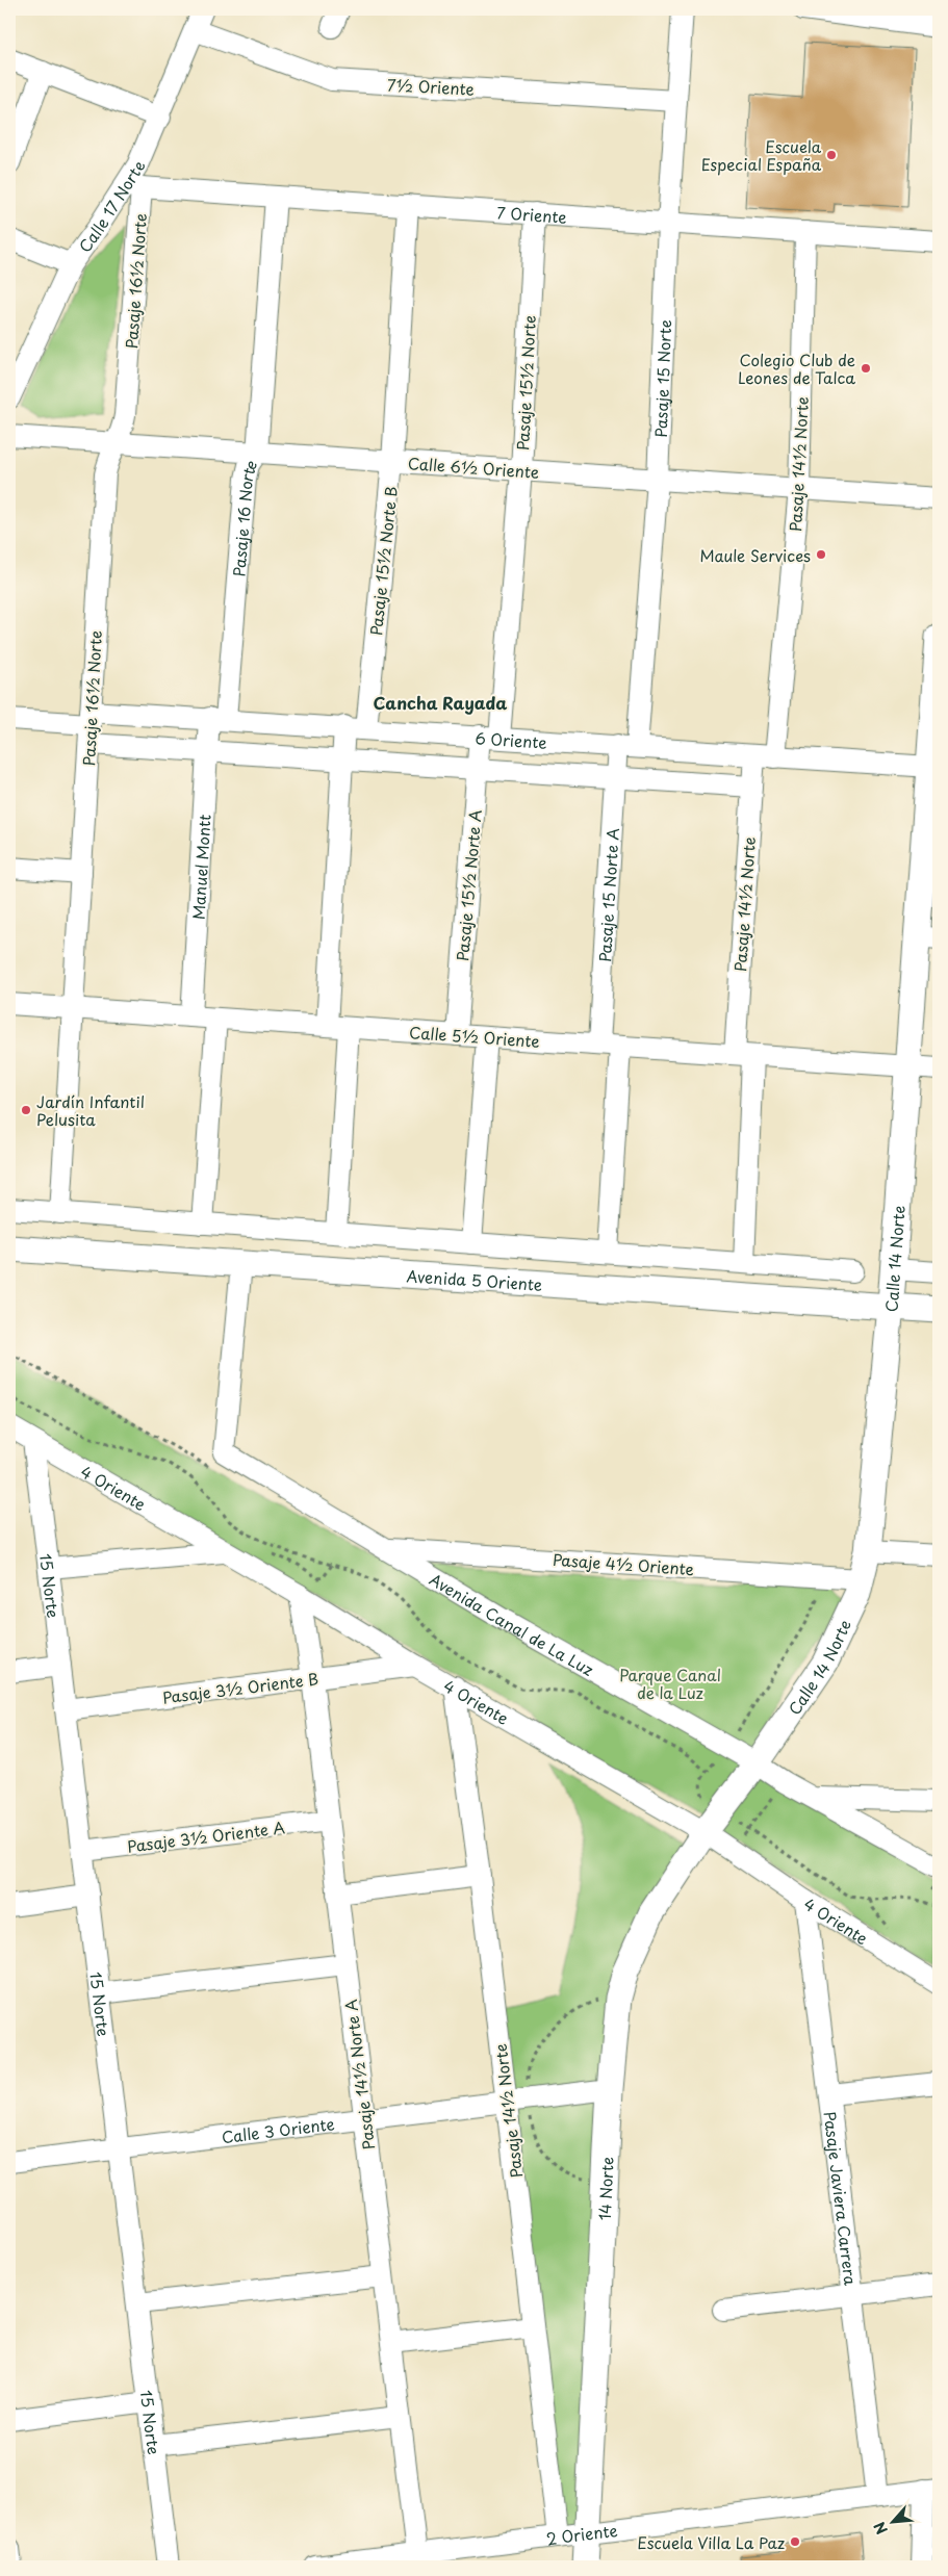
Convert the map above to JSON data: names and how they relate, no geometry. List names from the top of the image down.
{
  "streets": {
    "street": [
      "7½ Oriente",
      "Calle 17 Norte",
      "7 Oriente",
      "Pasaje 16½ Norte",
      "Pasaje 15 Norte",
      "Pasaje 15½ Norte",
      "Pasaje 14½ Norte",
      "Calle 6½ Oriente",
      "Pasaje 16 Norte",
      "Pasaje 15½ Norte B",
      "6 Oriente",
      "Manuel Montt",
      "Pasaje 15½ Norte A",
      "Pasaje 15 Norte A",
      "Calle 5½ Oriente",
      "Calle 14 Norte",
      "Avenida 5 Oriente",
      "4 Oriente",
      "Pasaje 4½ Oriente",
      "15 Norte",
      "Avenida Canal de La Luz",
      "Pasaje 3½ Oriente B",
      "Pasaje 3½ Oriente A",
      "Pasaje 14½ Norte A",
      "Calle 3 Oriente",
      "14 Norte",
      "Pasaje Javiera Carrera",
      "2 Oriente"
    ]
  },
  "crossings": [
    ["7½ Oriente", "Calle 17 Norte"],
    ["7½ Oriente", "Pasaje 15 Norte"],
    ["Calle 17 Norte", "7 Oriente"],
    ["Calle 17 Norte", "Pasaje 16½ Norte"],
    ["7 Oriente", "Pasaje 16½ Norte"],
    ["7 Oriente", "Pasaje 15 Norte"],
    ["7 Oriente", "Pasaje 15½ Norte"],
    ["7 Oriente", "Pasaje 14½ Norte"],
    ["7 Oriente", "Pasaje 16 Norte"],
    ["7 Oriente", "Pasaje 15½ Norte B"],
    ["Pasaje 16½ Norte", "Calle 6½ Oriente"],
    ["Pasaje 16½ Norte", "6 Oriente"],
    ["Pasaje 16½ Norte", "Calle 5½ Oriente"],
    ["Pasaje 15 Norte", "Calle 6½ Oriente"],
    ["Pasaje 15 Norte", "6 Oriente"],
    ["Pasaje 15 Norte", "Pasaje 15 Norte A"],
    ["Pasaje 15½ Norte", "Calle 6½ Oriente"],
    ["Pasaje 15½ Norte", "6 Oriente"],
    ["Pasaje 15½ Norte", "Pasaje 15½ Norte A"],
    ["Pasaje 14½ Norte", "Calle 6½ Oriente"],
    ["Pasaje 14½ Norte", "6 Oriente"],
    ["Pasaje 14½ Norte", "Calle 5½ Oriente"],
    ["Pasaje 14½ Norte", "4 Oriente"],
    ["Pasaje 14½ Norte", "Calle 3 Oriente"],
    ["Pasaje 14½ Norte", "2 Oriente"],
    ["Calle 6½ Oriente", "Pasaje 16 Norte"],
    ["Calle 6½ Oriente", "Pasaje 15½ Norte B"],
    ["Pasaje 16 Norte", "6 Oriente"],
    ["Pasaje 16 Norte", "Manuel Montt"],
    ["Pasaje 15½ Norte B", "6 Oriente"],
    ["6 Oriente", "Manuel Montt"],
    ["6 Oriente", "Pasaje 15½ Norte A"],
    ["6 Oriente", "Pasaje 15 Norte A"],
    ["6 Oriente", "Calle 14 Norte"],
    ["Manuel Montt", "Calle 5½ Oriente"],
    ["Pasaje 15½ Norte A", "Calle 5½ Oriente"],
    ["Pasaje 15 Norte A", "Calle 5½ Oriente"],
    ["Calle 5½ Oriente", "Calle 14 Norte"],
    ["Calle 14 Norte", "Avenida 5 Oriente"],
    ["Calle 14 Norte", "4 Oriente"],
    ["Calle 14 Norte", "Pasaje 4½ Oriente"],
    ["Calle 14 Norte", "Avenida Canal de La Luz"],
    ["Calle 14 Norte", "14 Norte"],
    ["Avenida 5 Oriente", "Avenida Canal de La Luz"],
    ["4 Oriente", "15 Norte"],
    ["4 Oriente", "Pasaje 3½ Oriente B"],
    ["4 Oriente", "Pasaje 14½ Norte A"],
    ["4 Oriente", "14 Norte"],
    ["4 Oriente", "Pasaje Javiera Carrera"],
    ["Pasaje 4½ Oriente", "Avenida Canal de La Luz"],
    ["15 Norte", "Pasaje 3½ Oriente B"],
    ["15 Norte", "Pasaje 3½ Oriente A"],
    ["15 Norte", "Calle 3 Oriente"],
    ["Pasaje 3½ Oriente B", "Pasaje 14½ Norte A"],
    ["Pasaje 3½ Oriente A", "Pasaje 14½ Norte A"],
    ["Pasaje 14½ Norte A", "Calle 3 Oriente"],
    ["Pasaje 14½ Norte A", "2 Oriente"],
    ["Calle 3 Oriente", "14 Norte"],
    ["14 Norte", "2 Oriente"],
    ["Pasaje Javiera Carrera", "2 Oriente"]
  ],
  "districts": ["Cancha Rayada"],
  "parks": ["Parque Canal de la Luz"],
  "places": [
    "Escuela Especial España",
    "Colegio Club de Leones de Talca",
    "Maule Services",
    "Jardín Infantil Pelusita",
    "Escuela Villa La Paz"
  ],
  "north": "bottom left"
}
